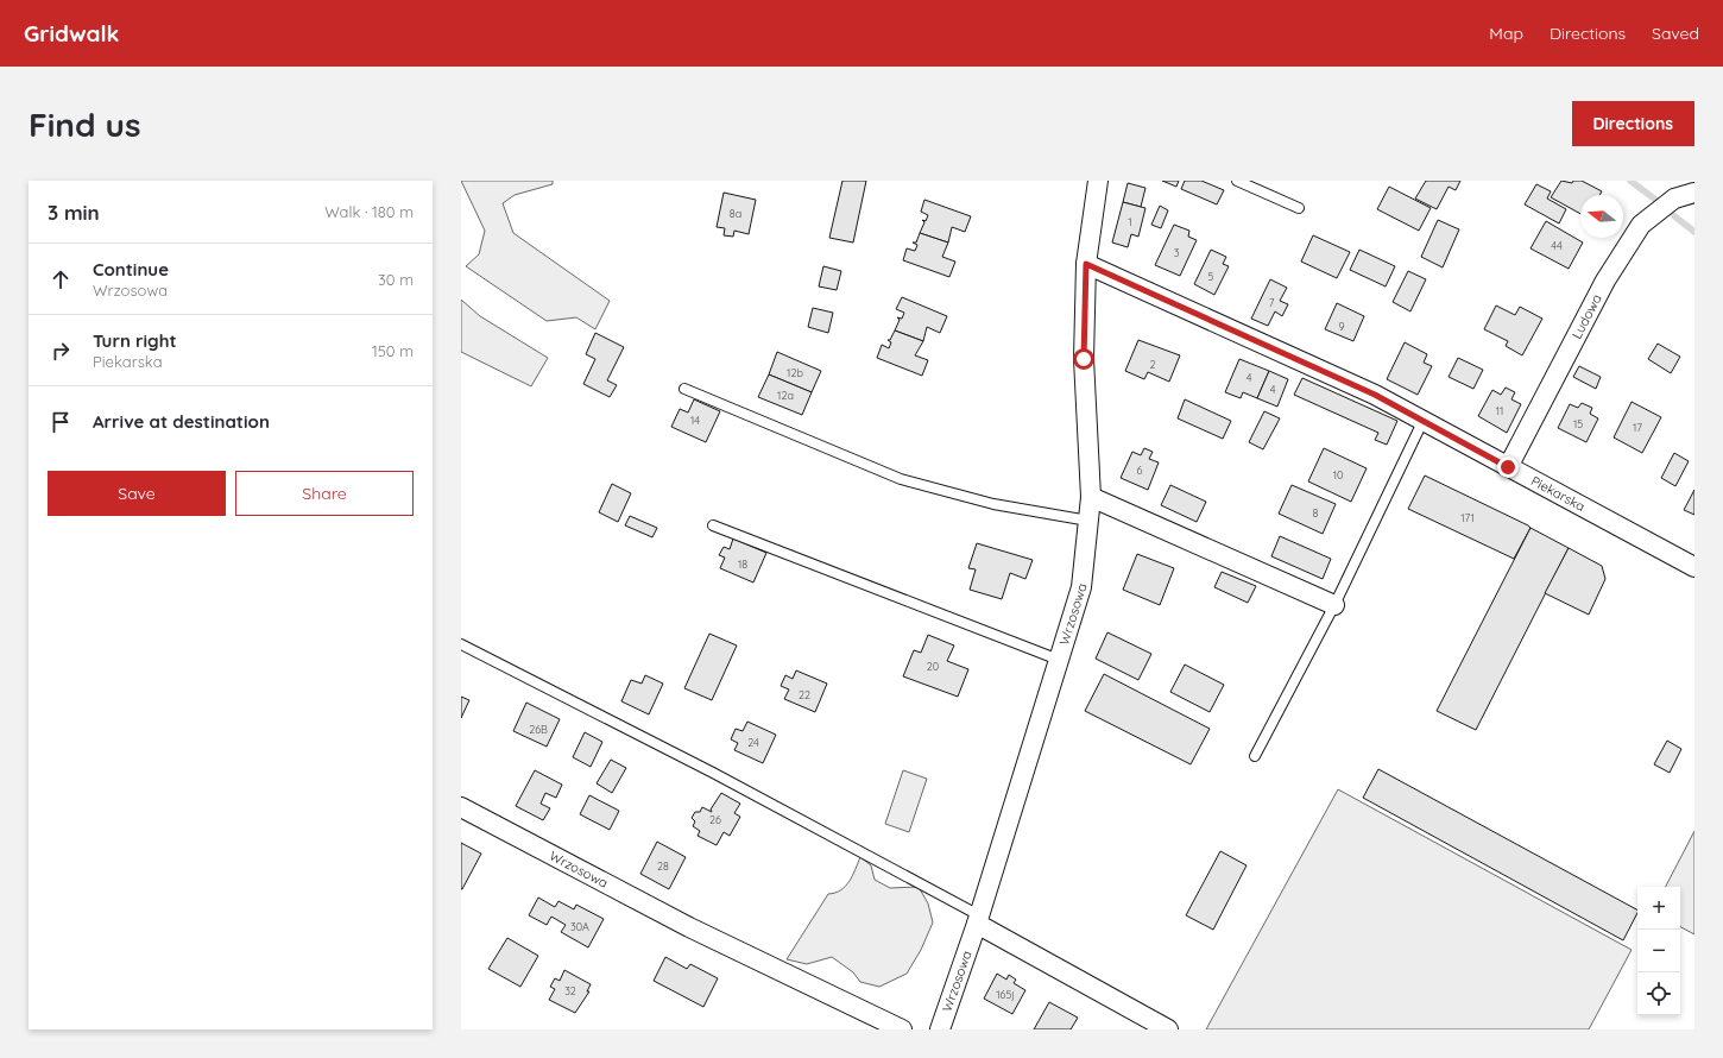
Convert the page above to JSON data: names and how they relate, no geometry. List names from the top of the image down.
{
  "streets": {
    "street": ["Ludowa", "Piekarska", "Wrzosowa"]
  },
  "crossings": [
    ["Ludowa", "Piekarska"],
    ["Piekarska", "Wrzosowa"]
  ],
  "house_numbers": [
    "8a",
    "1",
    "44",
    "3",
    "5",
    "7",
    "9",
    "2",
    "12b",
    "4",
    "4",
    "12a",
    "11",
    "14",
    "15",
    "17",
    "6",
    "10",
    "8",
    "171",
    "18",
    "20",
    "22",
    "26B",
    "24",
    "26",
    "28",
    "30A",
    "32",
    "165j"
  ],
  "north": "left",
  "page": {
    "header": "Gridwalk",
    "nav": ["Map", "Directions", "Saved"],
    "buttons": [
      "Directions",
      ["Save", "Share"]
    ],
    "title": "Find us",
    "heading": ["3 min", "Walk · 180 m"],
    "list": [
      ["Continue", "Wrzosowa", "30 m"],
      ["Turn right", "Piekarska", "150 m"],
      "Arrive at destination"
    ],
    "map_buttons": ["+", "−"]
  }
}
